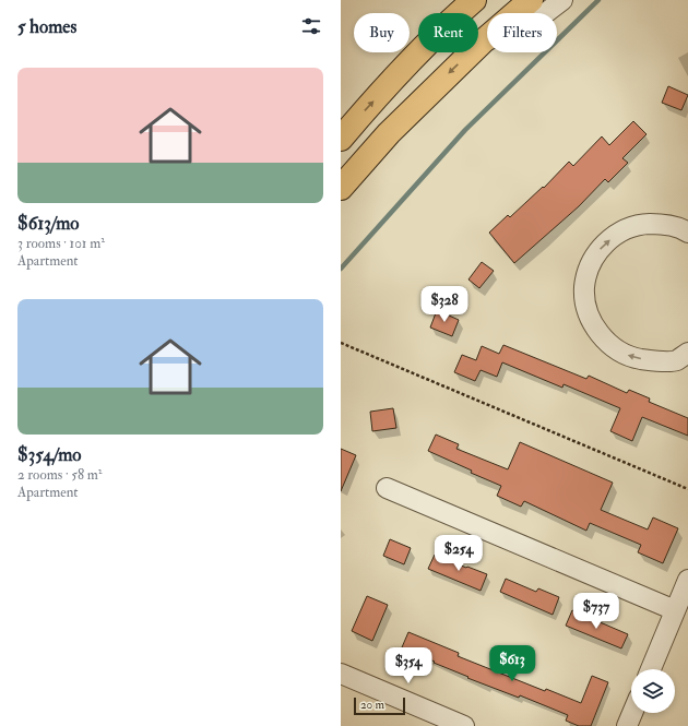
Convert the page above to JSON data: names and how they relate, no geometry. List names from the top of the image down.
{
  "scale_bar": "20 m",
  "page": {
    "heading": "5 homes",
    "chip": ["Buy", "Rent", "Filters"],
    "list": [
      {
        "name": "$613/mo",
        "note": "3 rooms · 101 m² · Apartment"
      },
      {
        "name": "$354/mo",
        "note": "2 rooms · 58 m² · Apartment"
      }
    ],
    "price": [
      "$328",
      "$254",
      "$737",
      "$613",
      "$354"
    ],
    "scale": "20 m"
  }
}
